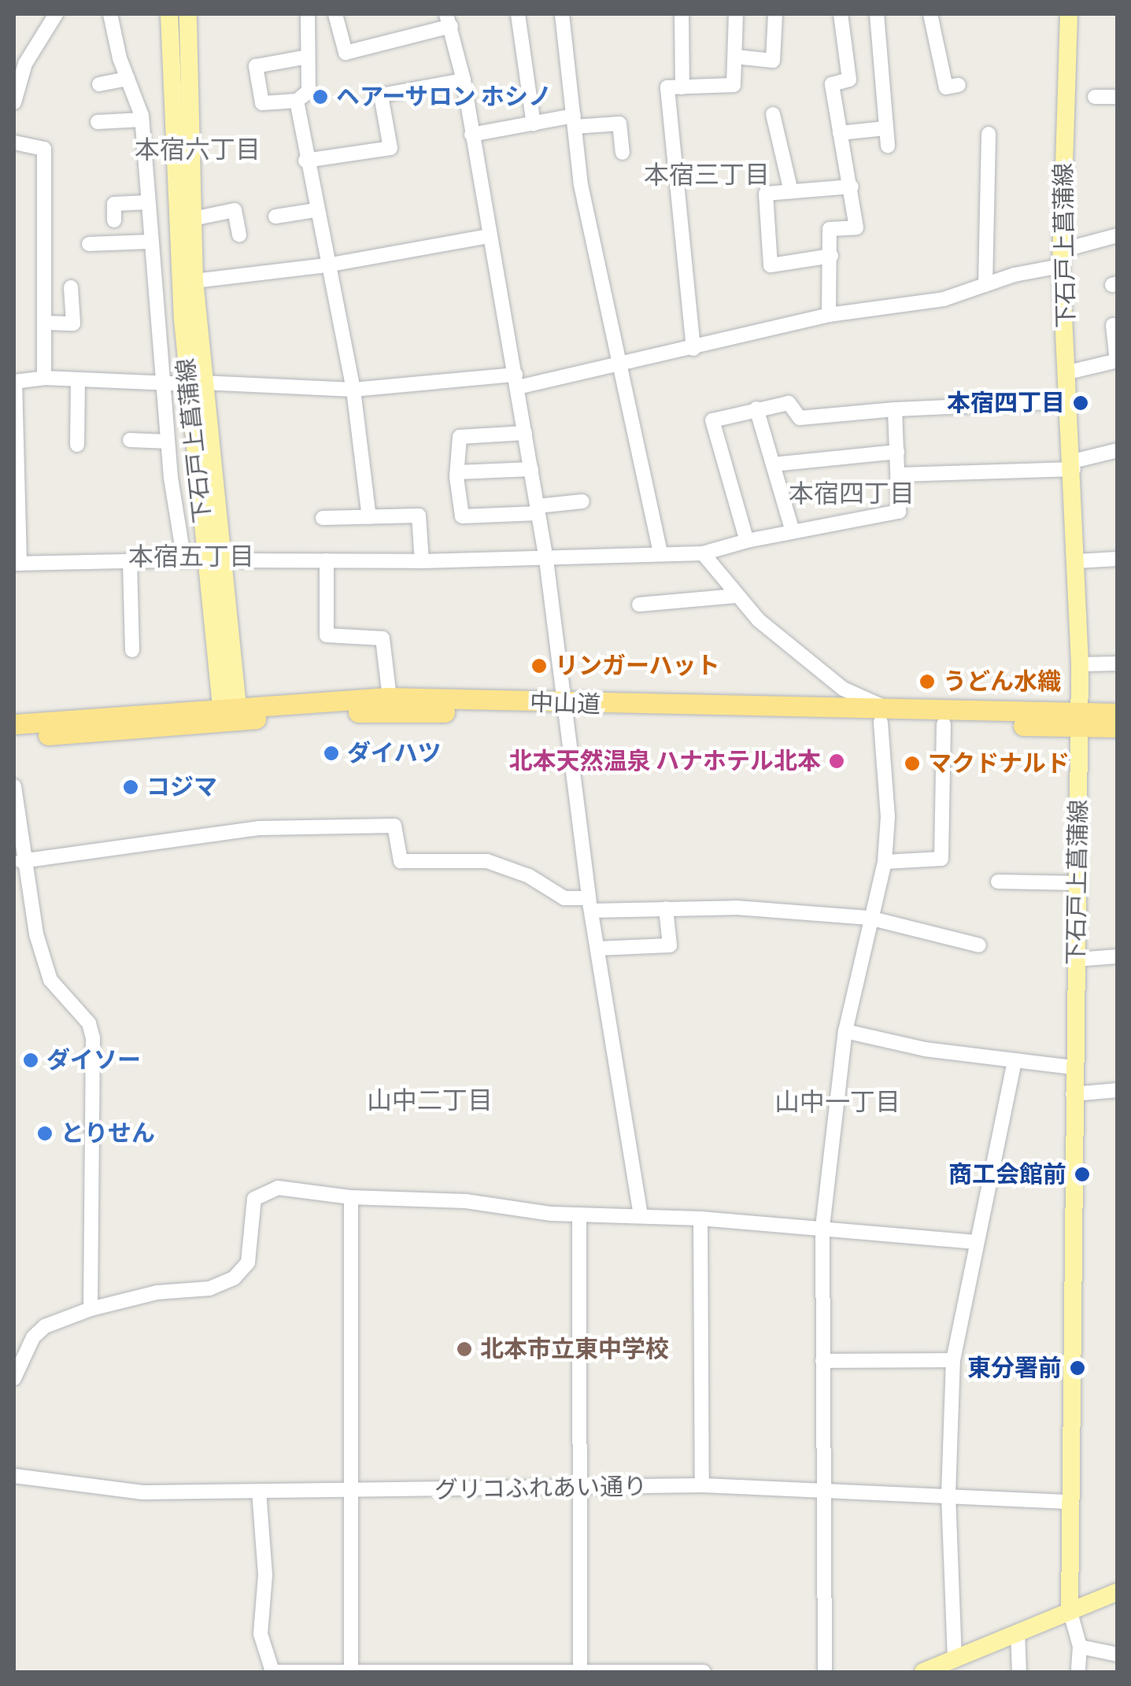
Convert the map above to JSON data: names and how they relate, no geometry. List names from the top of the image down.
{
  "streets": {
    "highway": ["中山道"],
    "main road": ["下石戸上菖蒲線"],
    "street": ["グリコふれあい通り"]
  },
  "crossings": [
    ["下石戸上菖蒲線", "中山道"],
    ["下石戸上菖蒲線", "グリコふれあい通り"]
  ],
  "districts": [
    "本宿六丁目",
    "本宿三丁目",
    "本宿四丁目",
    "本宿五丁目",
    "山中二丁目",
    "山中一丁目"
  ],
  "places": [
    "ヘアーサロン ホシノ",
    "本宿四丁目",
    "リンガーハット",
    "うどん水織",
    "ダイハツ",
    "北本天然温泉 ハナホテル北本",
    "マクドナルド",
    "コジマ",
    "ダイソー",
    "とりせん",
    "商工会館前",
    "北本市立東中学校",
    "東分署前"
  ]
}
